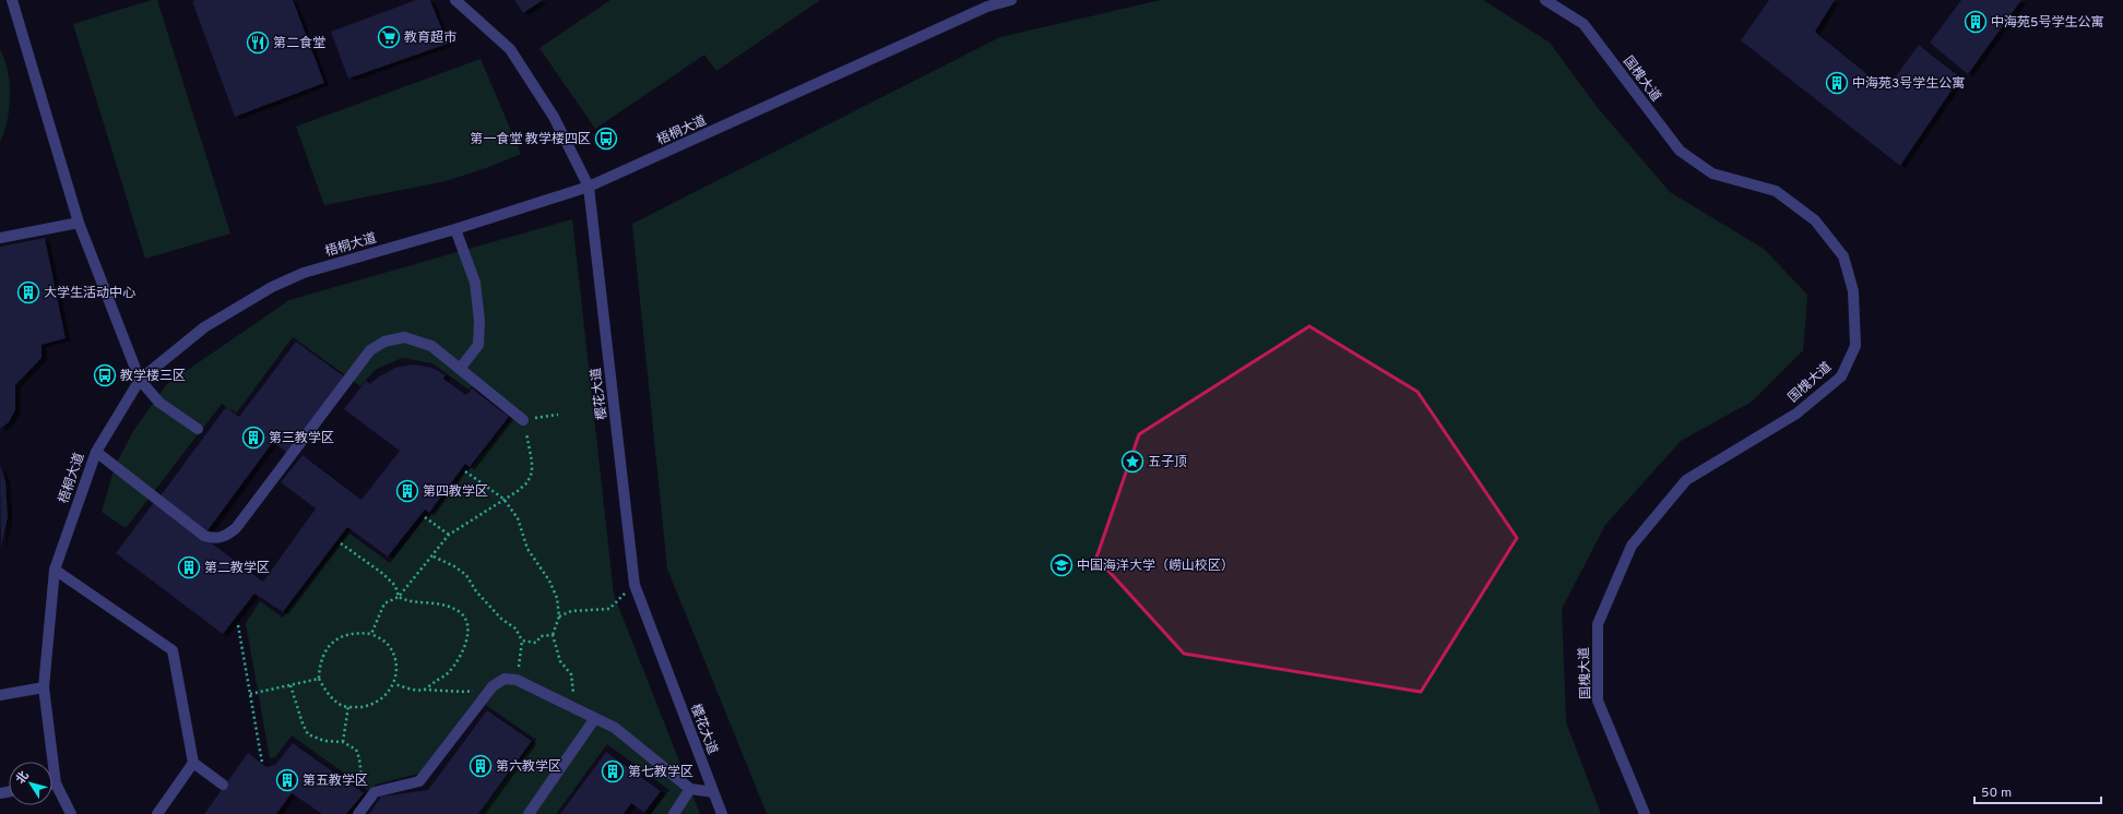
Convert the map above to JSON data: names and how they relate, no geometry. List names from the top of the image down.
{
  "streets": {
    "lane": ["国槐大道", "梧桐大道", "樱花大道"]
  },
  "crossings": [
    ["梧桐大道", "樱花大道"]
  ],
  "places": {
    "building": [
      "中海苑5号学生公寓",
      "中海苑3号学生公寓",
      "大学生活动中心",
      "第三教学区",
      "第四教学区",
      "第二教学区",
      "第六教学区",
      "第七教学区",
      "第五教学区"
    ],
    "supermarket": ["教育超市"],
    "restaurant": ["第二食堂"],
    "bus stop": ["第一食堂 教学楼四区", "教学楼三区"],
    "place": ["五子顶"],
    "school or university": ["中国海洋大学（崂山校区）"]
  },
  "scale_bar": "50 m",
  "north": "top left"
}
